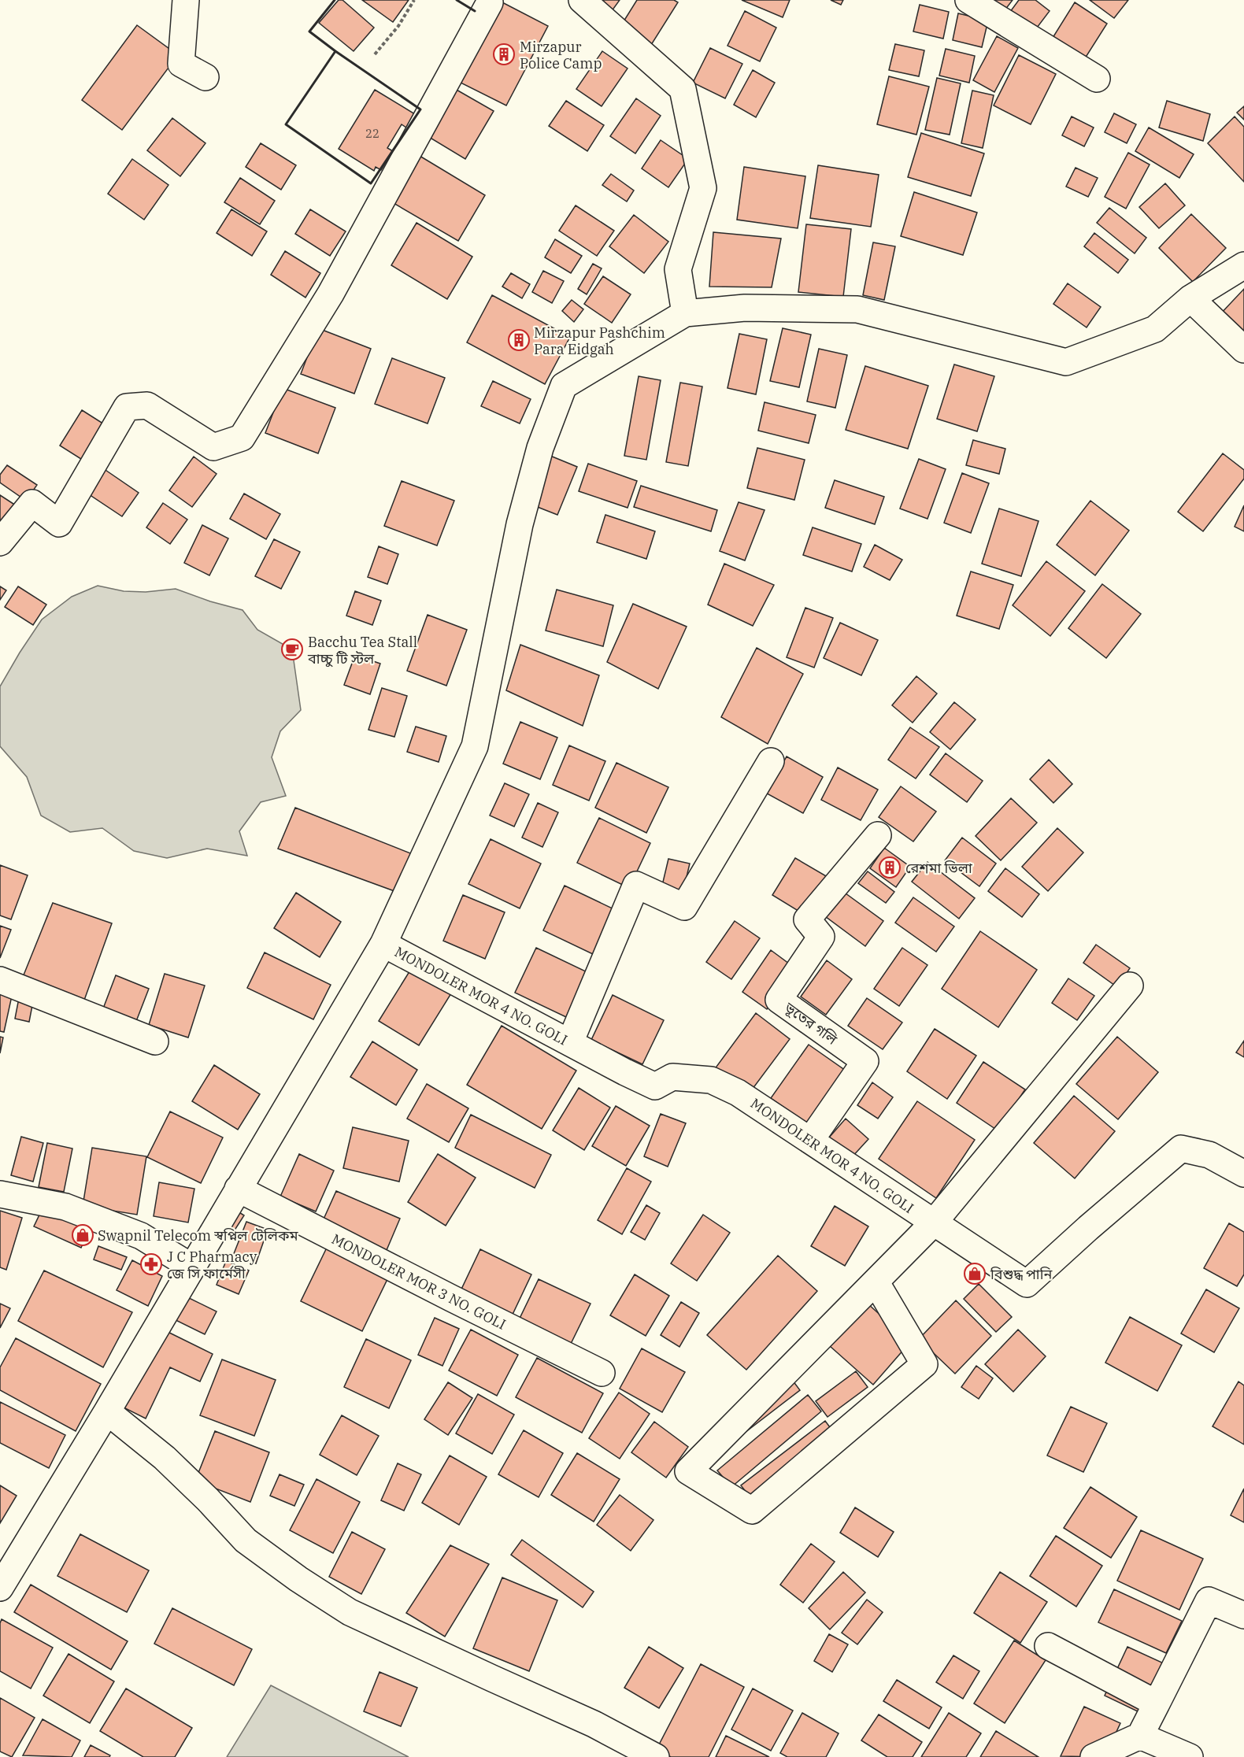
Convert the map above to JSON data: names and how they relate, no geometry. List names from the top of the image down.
{
  "streets": {
    "street": ["MONDOLER MOR 4 NO. GOLI", "ভূতের গলি", "MONDOLER MOR 3 NO. GOLI"]
  },
  "crossings": [
    ["MONDOLER MOR 4 NO. GOLI", "ভূতের গলি"]
  ],
  "places": {
    "building": ["Mirzapur Police Camp", "Mirzapur Pashchim Para Eidgah", "রেশমা ভিলা"],
    "cafe": ["Bacchu Tea Stall বাচ্চু টি স্টল"],
    "shop": ["Swapnil Telecom স্বপ্নিল টেলিকম", "বিশুদ্ধ পানি"],
    "pharmacy": ["J C Pharmacy জে সি ফার্মেসী"]
  },
  "house_numbers": ["22"]
}
